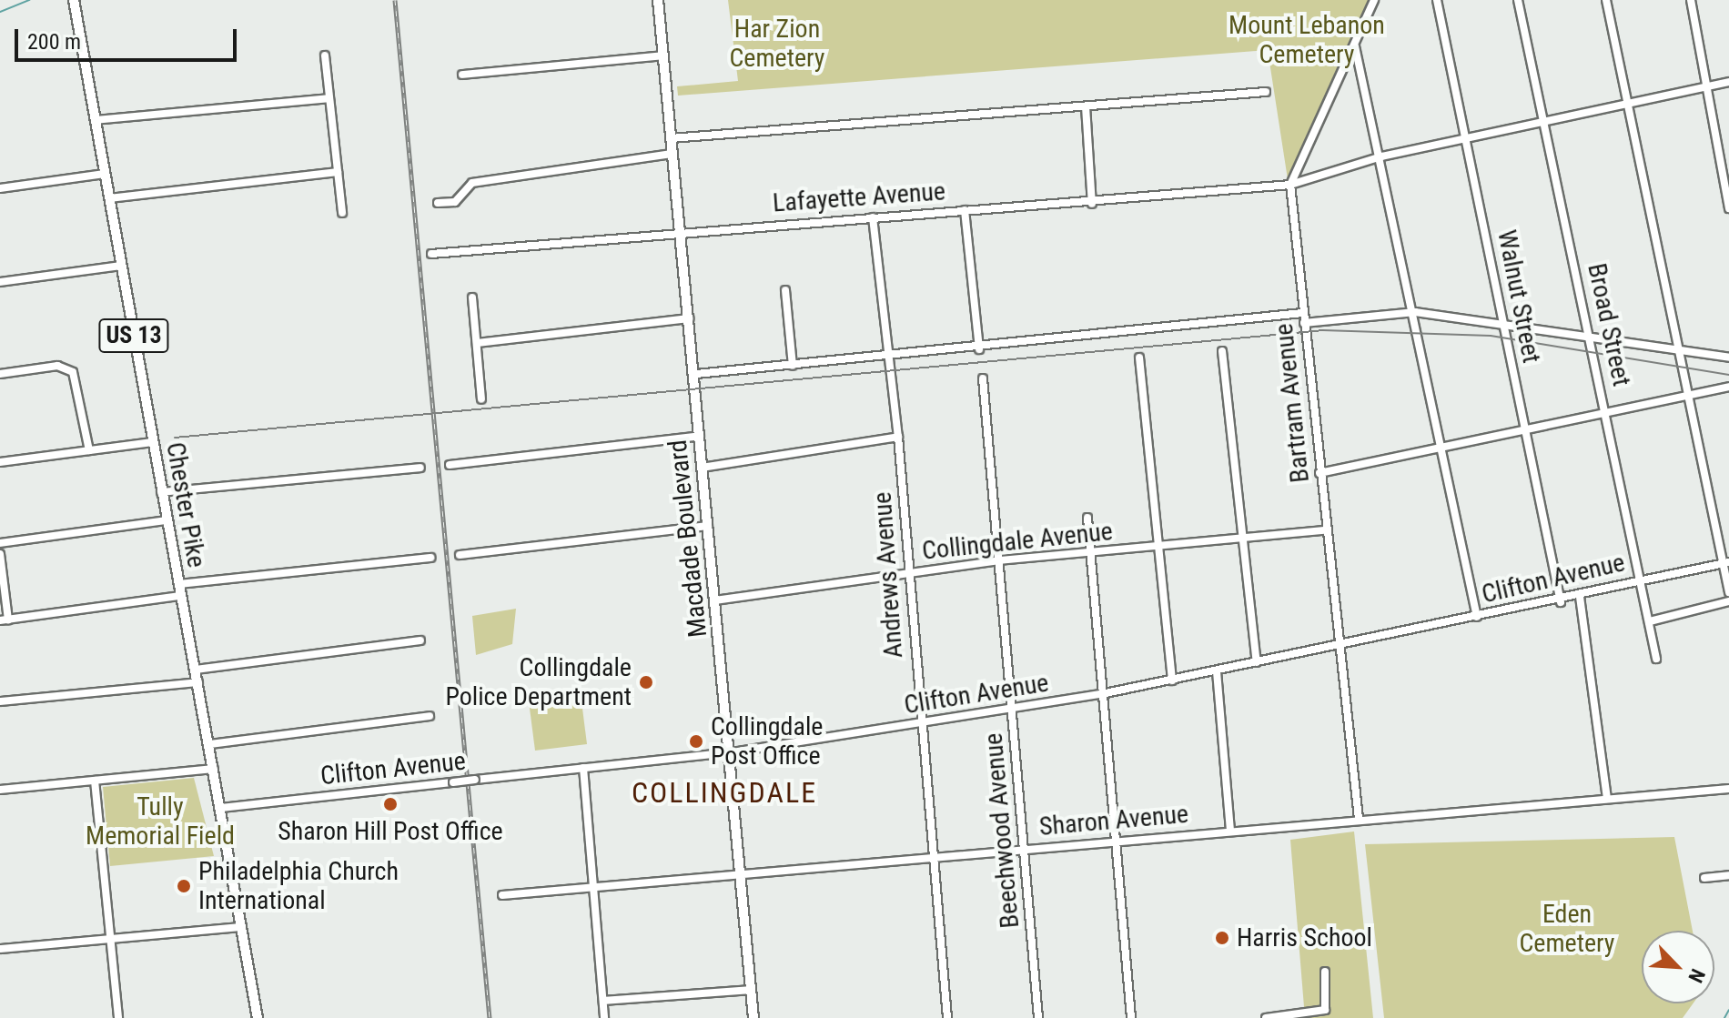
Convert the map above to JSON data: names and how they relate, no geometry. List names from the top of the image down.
{
  "streets": {
    "main road": ["US 13", "Chester Pike", "Macdade Boulevard"],
    "street": [
      "Lafayette Avenue",
      "Walnut Street",
      "Broad Street",
      "Bartram Avenue",
      "Collingdale Avenue",
      "Andrews Avenue",
      "Clifton Avenue",
      "Sharon Avenue",
      "Beechwood Avenue"
    ]
  },
  "crossings": [
    ["Lafayette Avenue", "Walnut Street"],
    ["Lafayette Avenue", "Broad Street"],
    ["Lafayette Avenue", "Bartram Avenue"],
    ["Lafayette Avenue", "Macdade Boulevard"],
    ["Lafayette Avenue", "Andrews Avenue"],
    ["Walnut Street", "Clifton Avenue"],
    ["Broad Street", "Clifton Avenue"],
    ["Bartram Avenue", "Collingdale Avenue"],
    ["Bartram Avenue", "Clifton Avenue"],
    ["Bartram Avenue", "Sharon Avenue"],
    ["Chester Pike", "Clifton Avenue"],
    ["Macdade Boulevard", "Collingdale Avenue"],
    ["Macdade Boulevard", "Clifton Avenue"],
    ["Macdade Boulevard", "Sharon Avenue"],
    ["Collingdale Avenue", "Andrews Avenue"],
    ["Collingdale Avenue", "Beechwood Avenue"],
    ["Andrews Avenue", "Clifton Avenue"],
    ["Andrews Avenue", "Sharon Avenue"],
    ["Clifton Avenue", "Beechwood Avenue"],
    ["Sharon Avenue", "Beechwood Avenue"]
  ],
  "districts": ["COLLINGDALE"],
  "parks": [
    "Mount Lebanon Cemetery",
    "Har Zion Cemetery",
    "Tully Memorial Field",
    "Eden Cemetery"
  ],
  "places": [
    "Collingdale Police Department",
    "Collingdale Post Office",
    "Sharon Hill Post Office",
    "Philadelphia Church International",
    "Harris School"
  ],
  "scale_bar": "200 m",
  "north": "bottom right"
}
